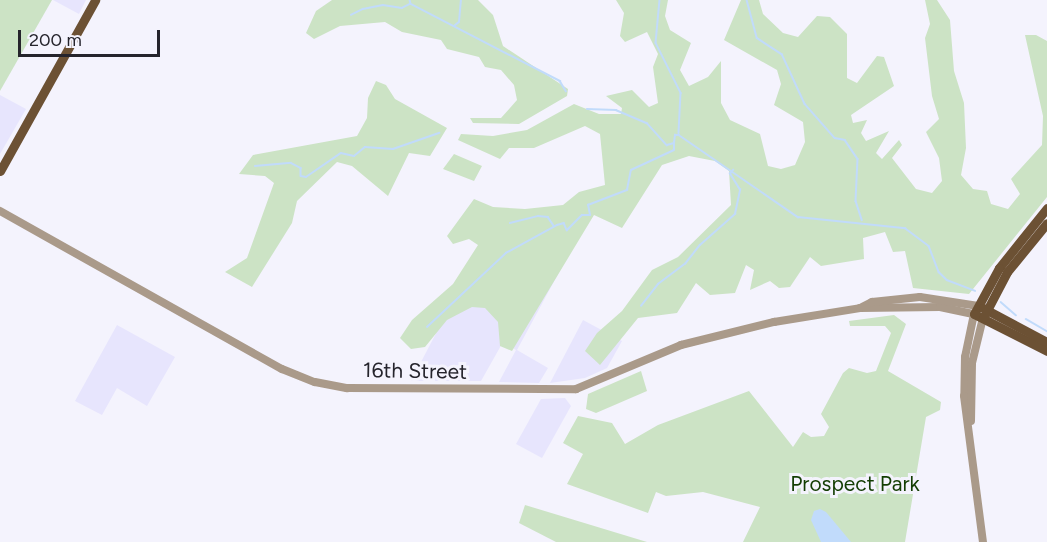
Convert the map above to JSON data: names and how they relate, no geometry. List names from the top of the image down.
{
  "streets": {
    "main road": ["16th Street"]
  },
  "parks": ["Prospect Park"],
  "scale_bar": "200 m"
}
